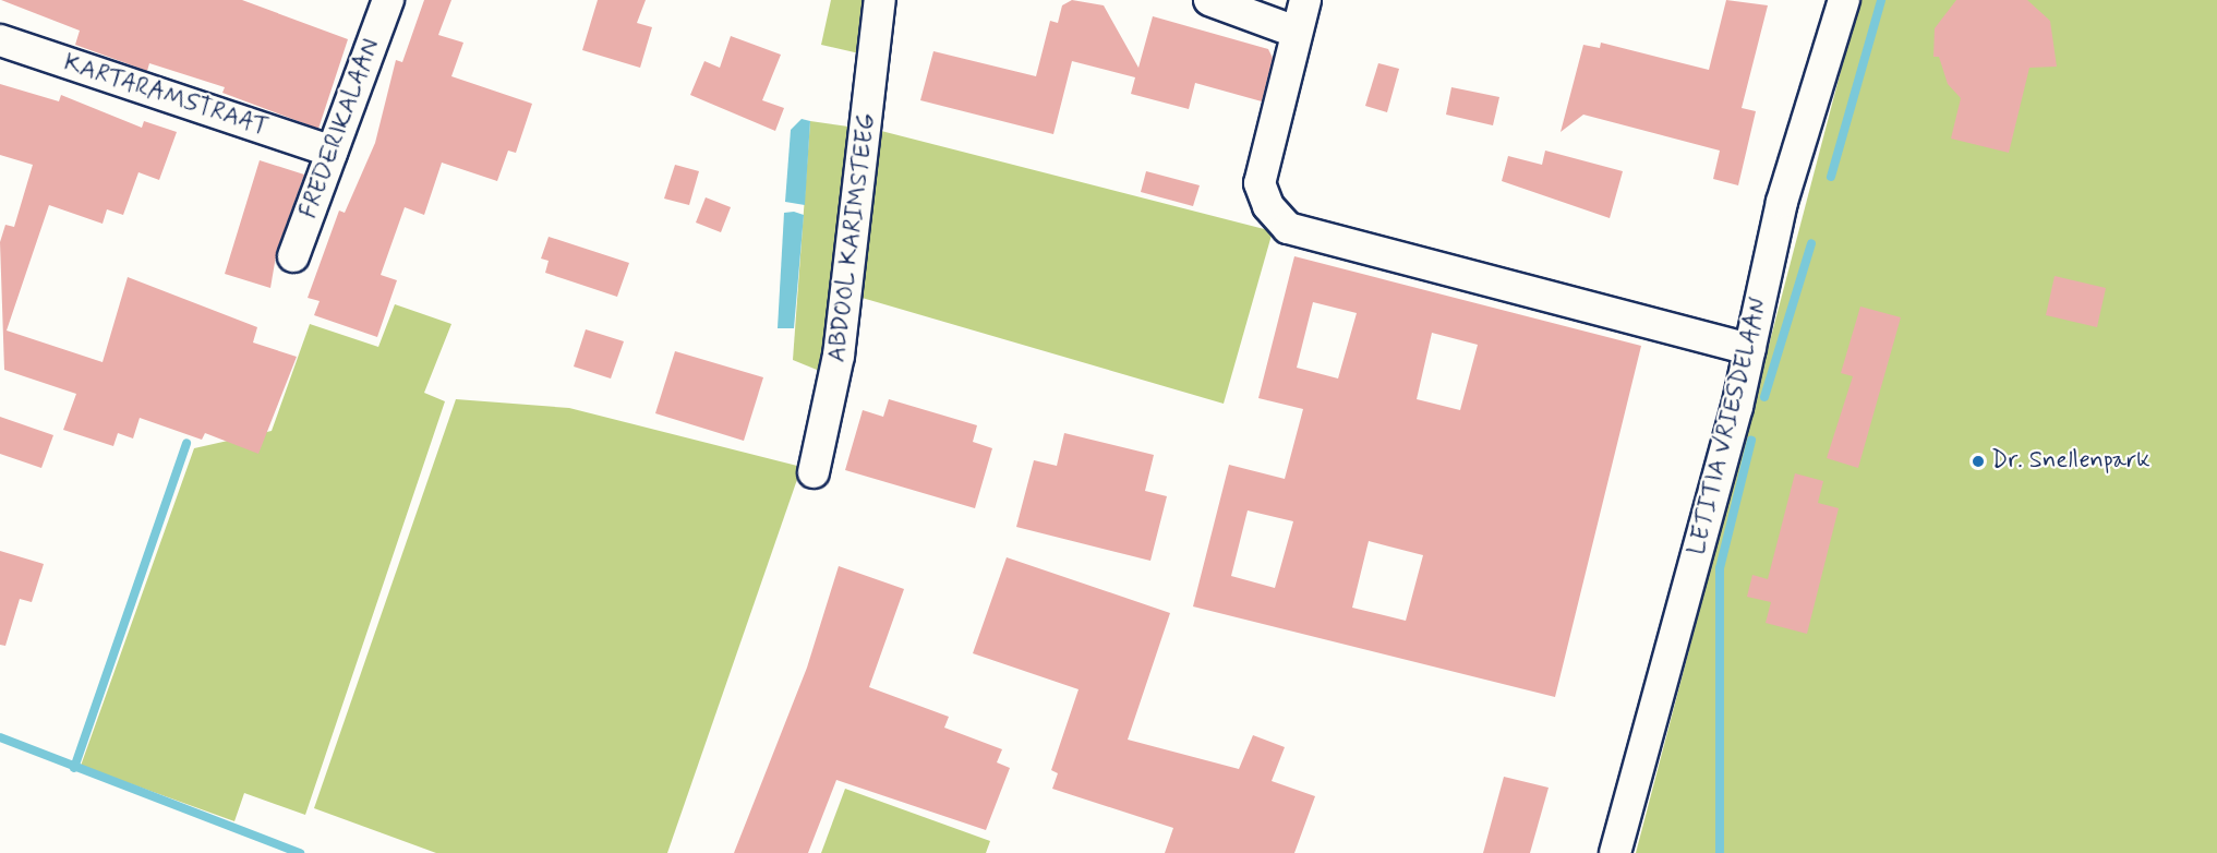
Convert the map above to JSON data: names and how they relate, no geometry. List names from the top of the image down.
{
  "streets": {
    "street": [
      "KARTARAMSTRAAT",
      "FREDERIKALAAN",
      "ABDOOL KARIMSTEEG",
      "LETITIA VRIESDELAAN"
    ]
  },
  "crossings": [
    ["KARTARAMSTRAAT", "FREDERIKALAAN"]
  ],
  "places": ["Dr. Snellenpark"]
}
